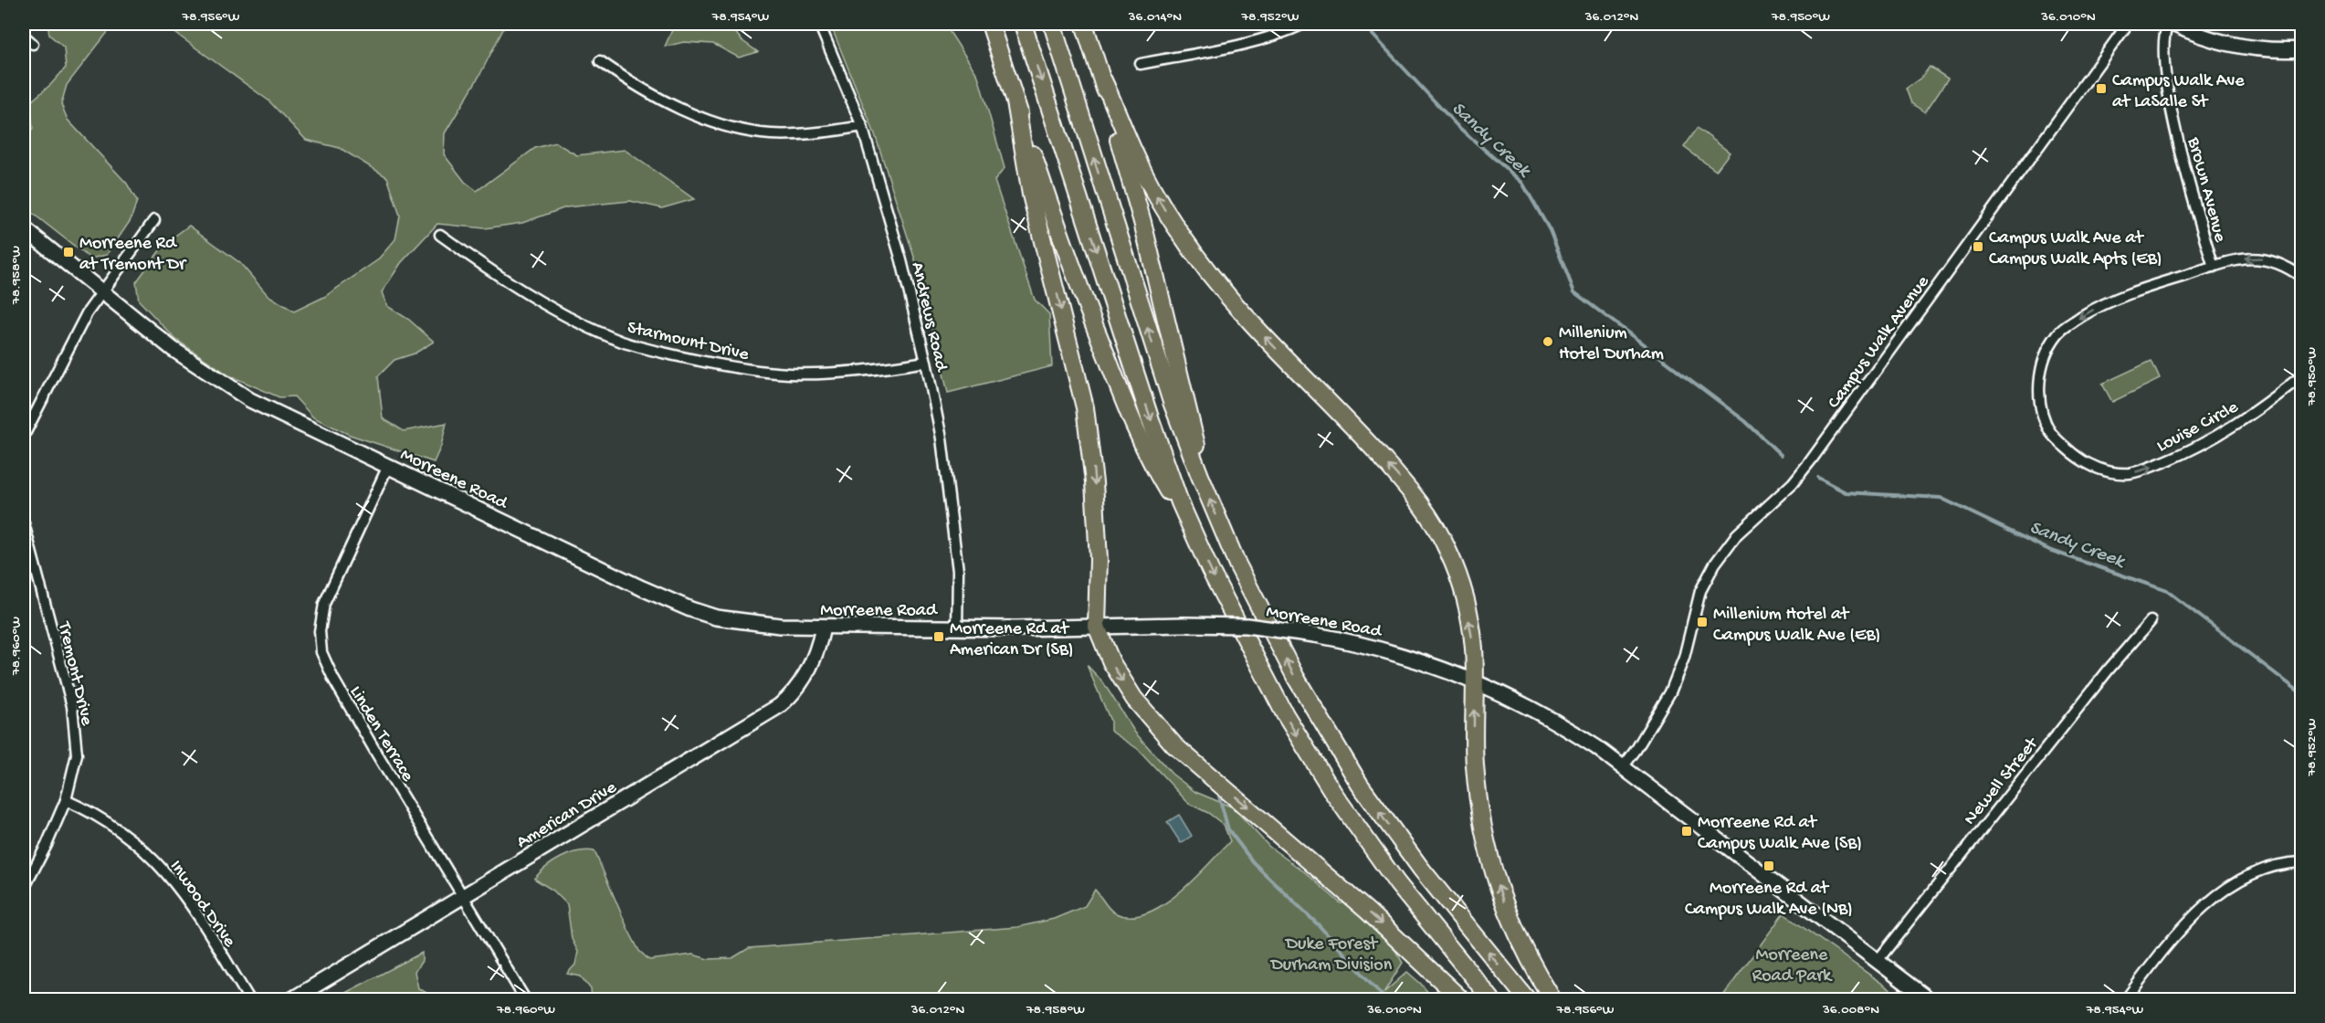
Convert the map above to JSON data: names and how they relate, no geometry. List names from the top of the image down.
{
  "streets": {
    "street": [
      "Brown Avenue",
      "Andrews Road",
      "Starmount Drive",
      "Campus Walk Avenue",
      "Louise Circle",
      "Morreene Road",
      "Tremont Drive",
      "Linden Terrace",
      "Newell Street",
      "American Drive",
      "Inwood Drive"
    ]
  },
  "crossings": [
    ["Brown Avenue", "Louise Circle"],
    ["Andrews Road", "Starmount Drive"],
    ["Andrews Road", "Morreene Road"],
    ["Campus Walk Avenue", "Morreene Road"],
    ["Morreene Road", "Linden Terrace"],
    ["Morreene Road", "Newell Street"],
    ["Morreene Road", "American Drive"],
    ["Tremont Drive", "Inwood Drive"],
    ["Linden Terrace", "American Drive"]
  ],
  "water": ["Sandy Creek"],
  "parks": ["Duke Forest Durham Division", "Morreene Road Park"],
  "places": {
    "transit": [
      "Campus Walk Ave at LaSalle St",
      "Campus Walk Ave at Campus Walk Apts (EB)",
      "Morreene Rd at Tremont Dr",
      "Millenium Hotel at Campus Walk Ave (EB)",
      "Morreene Rd at American Dr (SB)",
      "Morreene Rd at Campus Walk Ave (SB)",
      "Morreene Rd at Campus Walk Ave (NB)"
    ],
    "other": ["Millenium Hotel Durham"]
  },
  "coordinates": [
    "78.956°W",
    "78.954°W",
    "36.014°N",
    "78.952°W",
    "36.012°N",
    "78.950°W",
    "36.010°N",
    "78.958°W",
    "78.960°W",
    "36.008°N"
  ]
}
